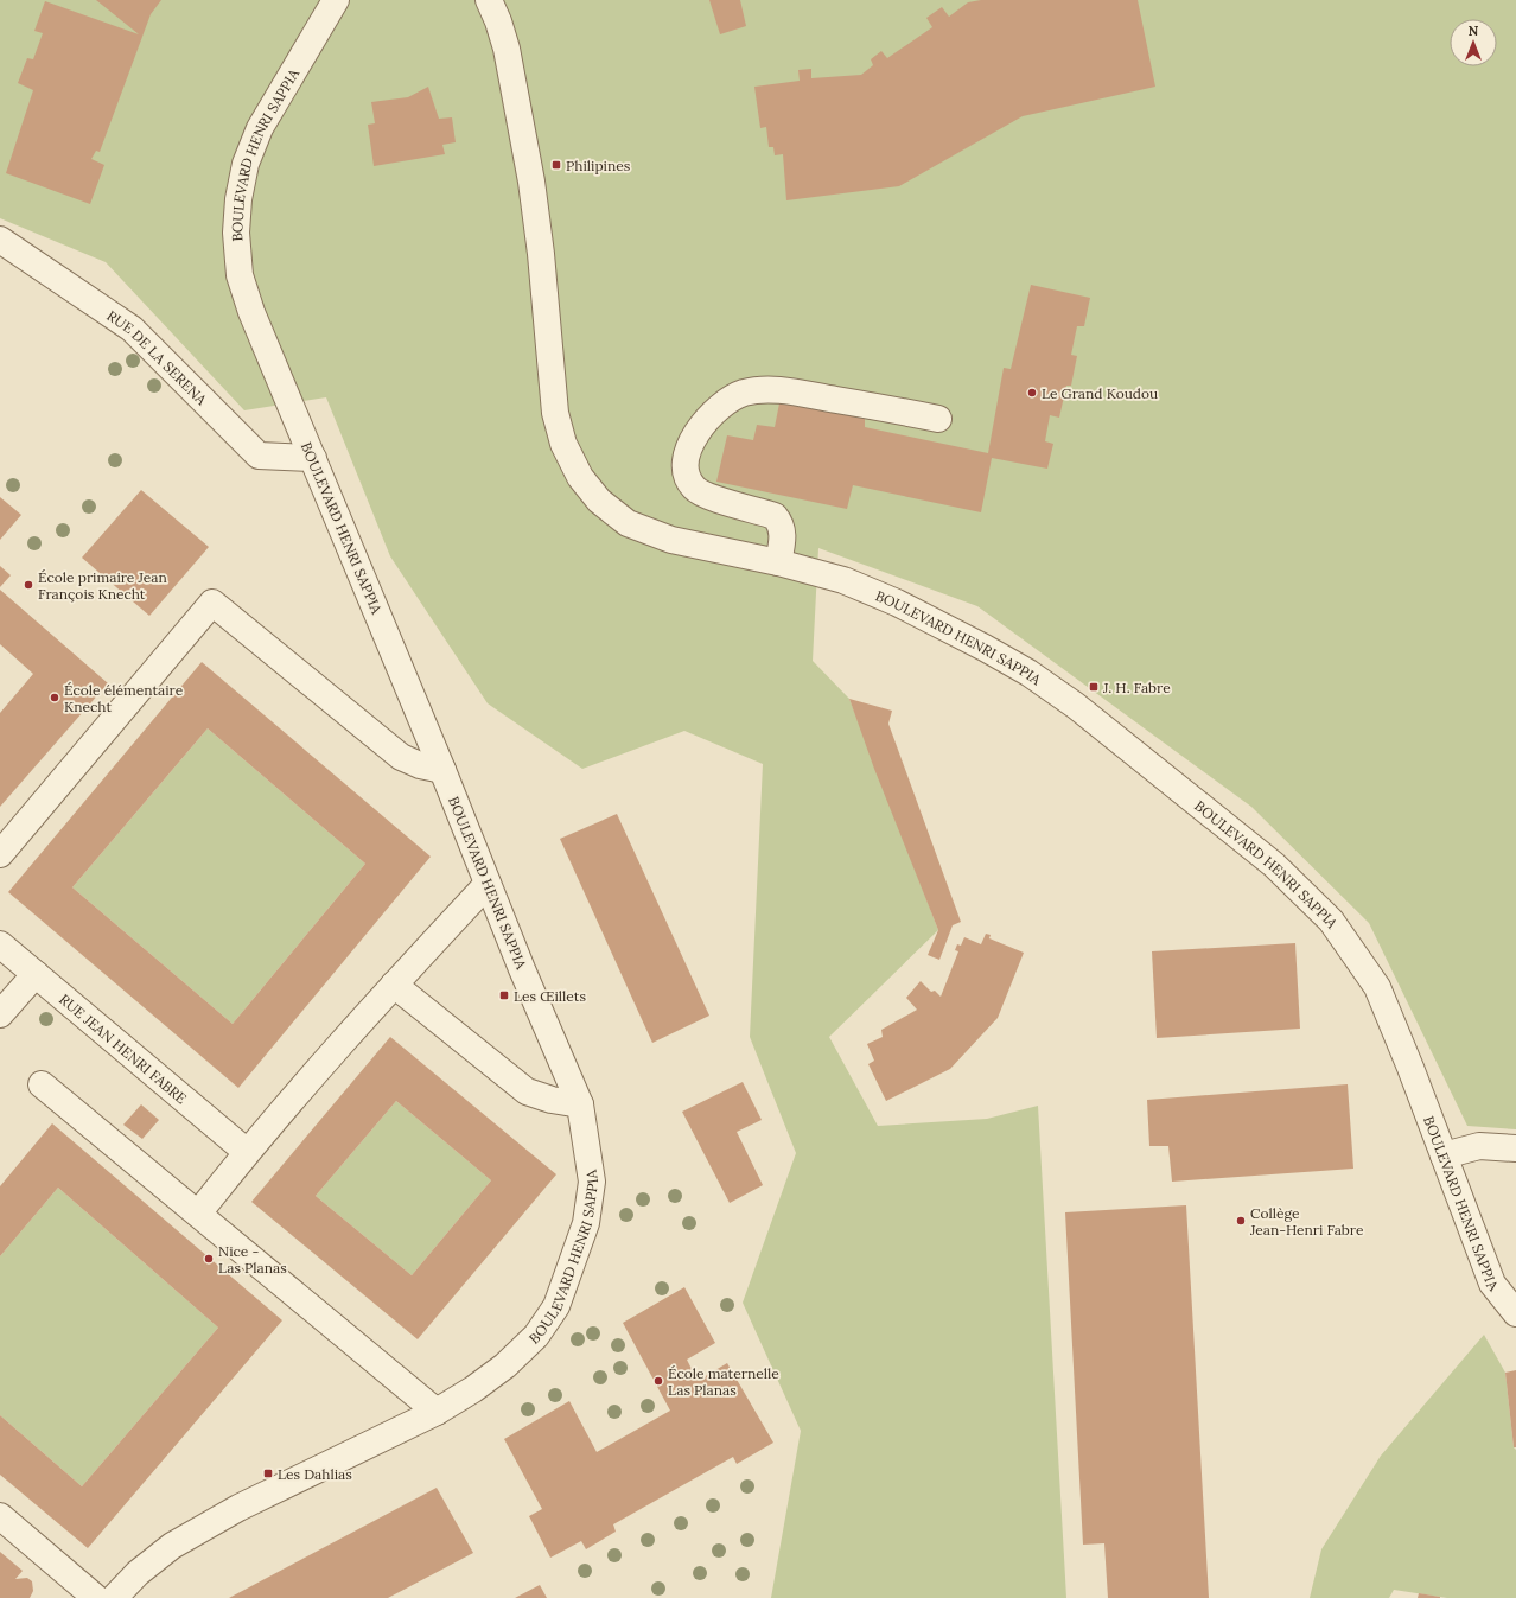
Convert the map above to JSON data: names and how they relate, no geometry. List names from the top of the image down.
{
  "streets": {
    "street": ["BOULEVARD HENRI SAPPIA", "RUE DE LA SERENA", "RUE JEAN HENRI FABRE"]
  },
  "crossings": [
    ["BOULEVARD HENRI SAPPIA", "RUE DE LA SERENA"]
  ],
  "places": {
    "transit": [
      "Philipines",
      "J. H. Fabre",
      "Les Œillets",
      "Les Dahlias"
    ],
    "other": [
      "Le Grand Koudou",
      "École primaire Jean François Knecht",
      "École élémentaire Knecht",
      "Collège Jean-Henri Fabre",
      "Nice - Las Planas",
      "École maternelle Las Planas"
    ]
  },
  "north": "top"
}
